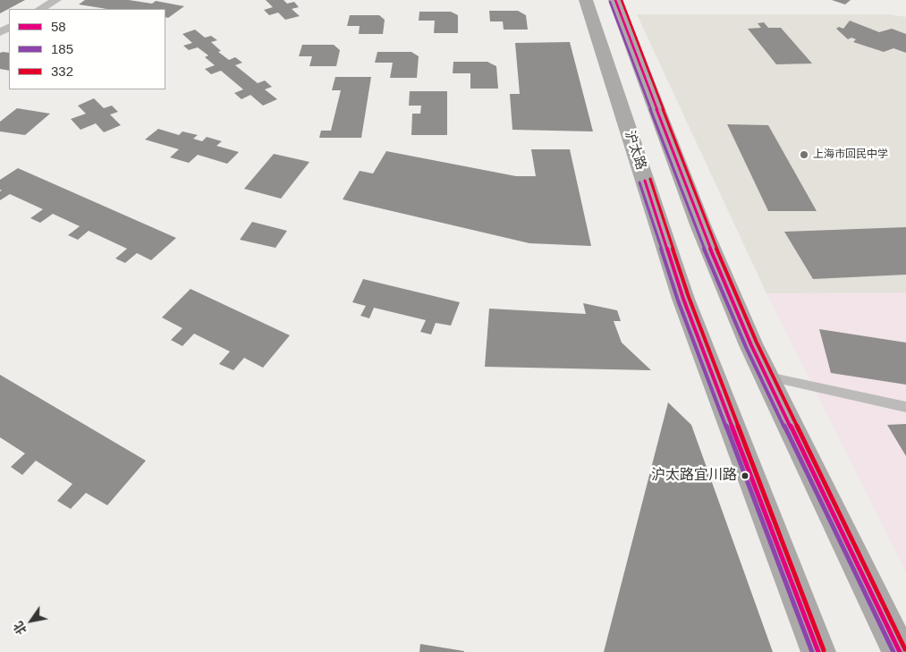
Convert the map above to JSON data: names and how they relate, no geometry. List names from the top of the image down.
{
  "streets": {
    "main road": ["沪太路"]
  },
  "places": ["上海市回民中学", "沪太路宜川路"],
  "lines": ["transit line 58", "transit line 332", "transit line 185"],
  "legend": ["58", "185", "332"],
  "north": "bottom left"
}
